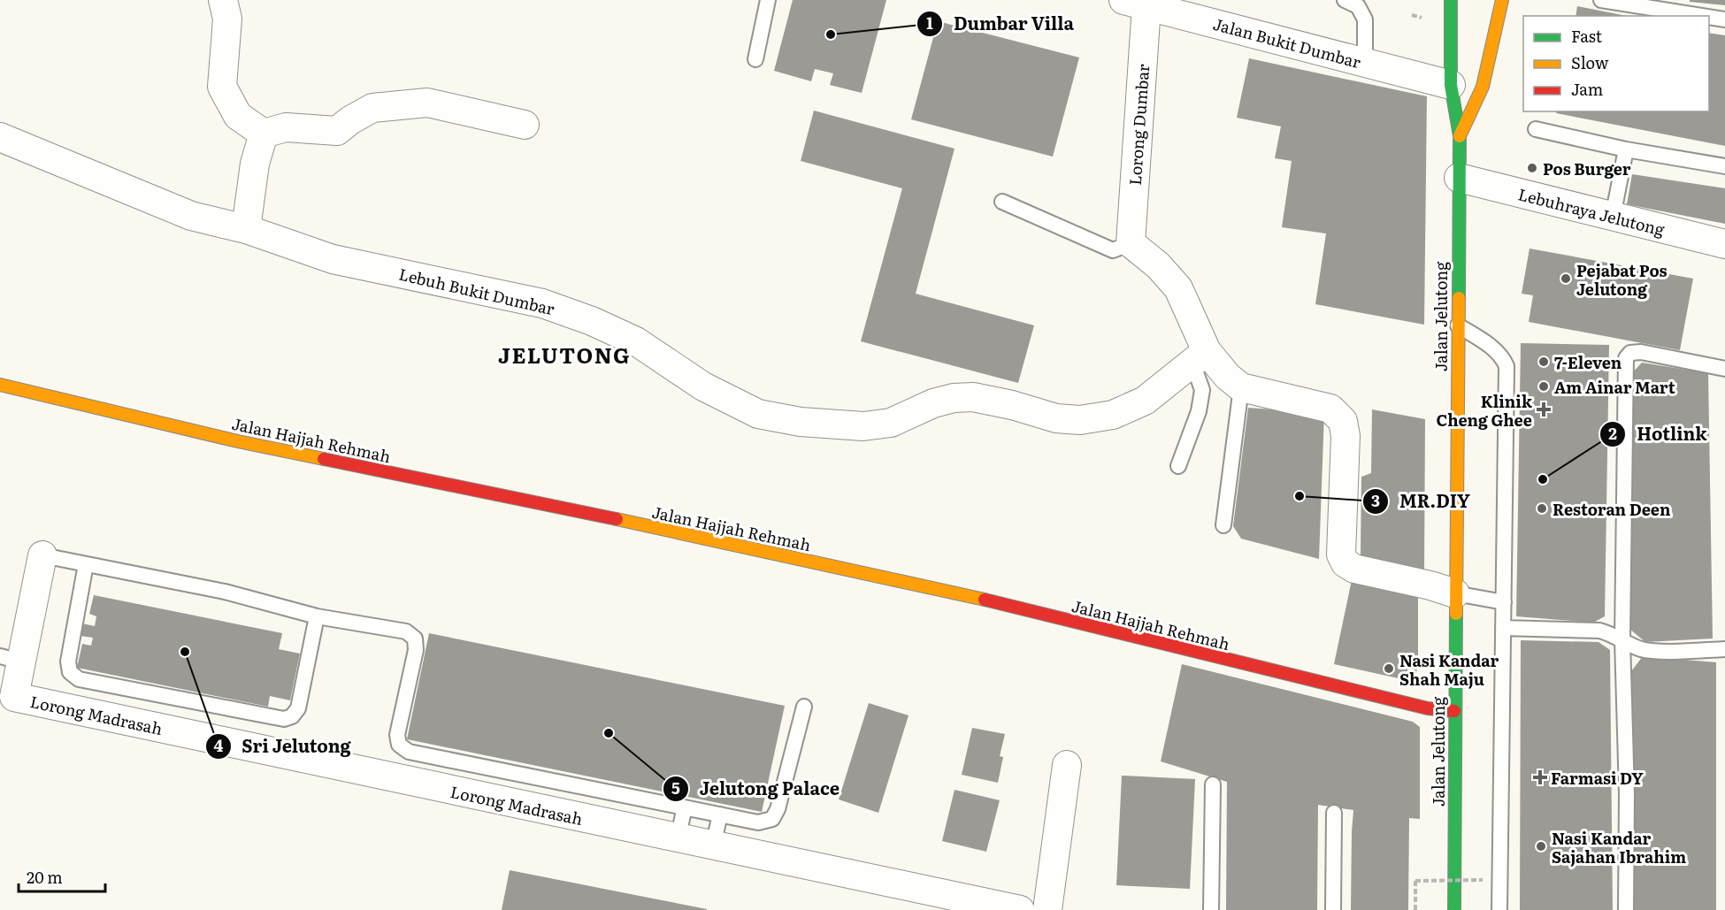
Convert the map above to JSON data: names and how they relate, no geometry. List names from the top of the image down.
{
  "streets": {
    "street": [
      "Jalan Bukit Dumbar",
      "Lorong Dumbar",
      "Lebuhraya Jelutong",
      "Lebuh Bukit Dumbar",
      "Jalan Jelutong",
      "Jalan Hajjah Rehmah",
      "Lorong Madrasah"
    ]
  },
  "crossings": [
    ["Jalan Bukit Dumbar", "Lorong Dumbar"],
    ["Jalan Bukit Dumbar", "Jalan Jelutong"],
    ["Lebuhraya Jelutong", "Jalan Jelutong"],
    ["Jalan Jelutong", "Jalan Hajjah Rehmah"]
  ],
  "districts": ["JELUTONG"],
  "places": {
    "other": [
      "Dumbar Villa",
      "Pos Burger",
      "Pejabat Pos Jelutong",
      "7-Eleven",
      "Am Ainar Mart",
      "Hotlink",
      "MR.DIY",
      "Restoran Deen",
      "Sri Jelutong",
      "Nasi Kandar Shah Maju",
      "Jelutong Palace",
      "Nasi Kandar Sajahan Ibrahim"
    ],
    "health": ["Klinik Cheng Ghee", "Farmasi DY"]
  },
  "legend": ["Fast", "Slow", "Jam"],
  "scale_bar": "20 m"
}
